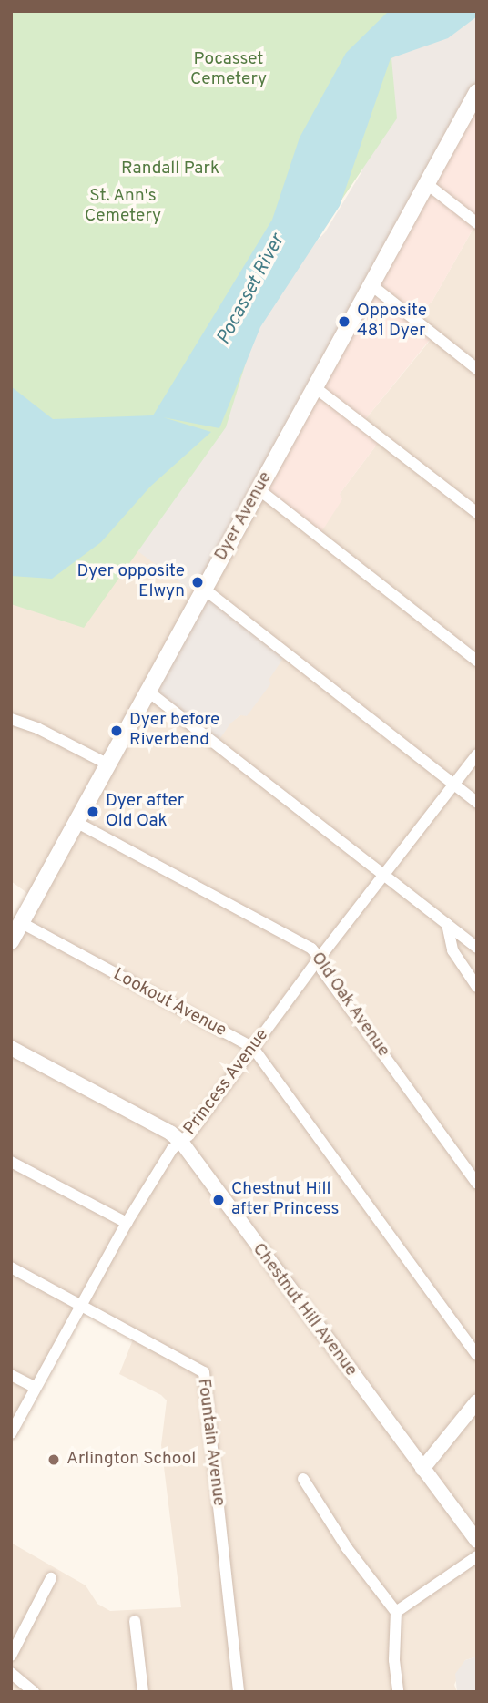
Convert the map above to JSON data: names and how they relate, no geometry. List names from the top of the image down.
{
  "streets": {
    "main road": ["Dyer Avenue"],
    "street": [
      "Lookout Avenue",
      "Old Oak Avenue",
      "Princess Avenue",
      "Chestnut Hill Avenue",
      "Fountain Avenue"
    ]
  },
  "crossings": [
    ["Dyer Avenue", "Lookout Avenue"],
    ["Dyer Avenue", "Old Oak Avenue"],
    ["Lookout Avenue", "Princess Avenue"],
    ["Old Oak Avenue", "Princess Avenue"],
    ["Princess Avenue", "Chestnut Hill Avenue"],
    ["Princess Avenue", "Fountain Avenue"]
  ],
  "water": ["Pocasset River"],
  "parks": ["Pocasset Cemetery", "Randall Park", "St. Ann's Cemetery"],
  "places": [
    "Opposite 481 Dyer",
    "Dyer opposite Elwyn",
    "Dyer before Riverbend",
    "Dyer after Old Oak",
    "Chestnut Hill after Princess",
    "Arlington School"
  ]
}
